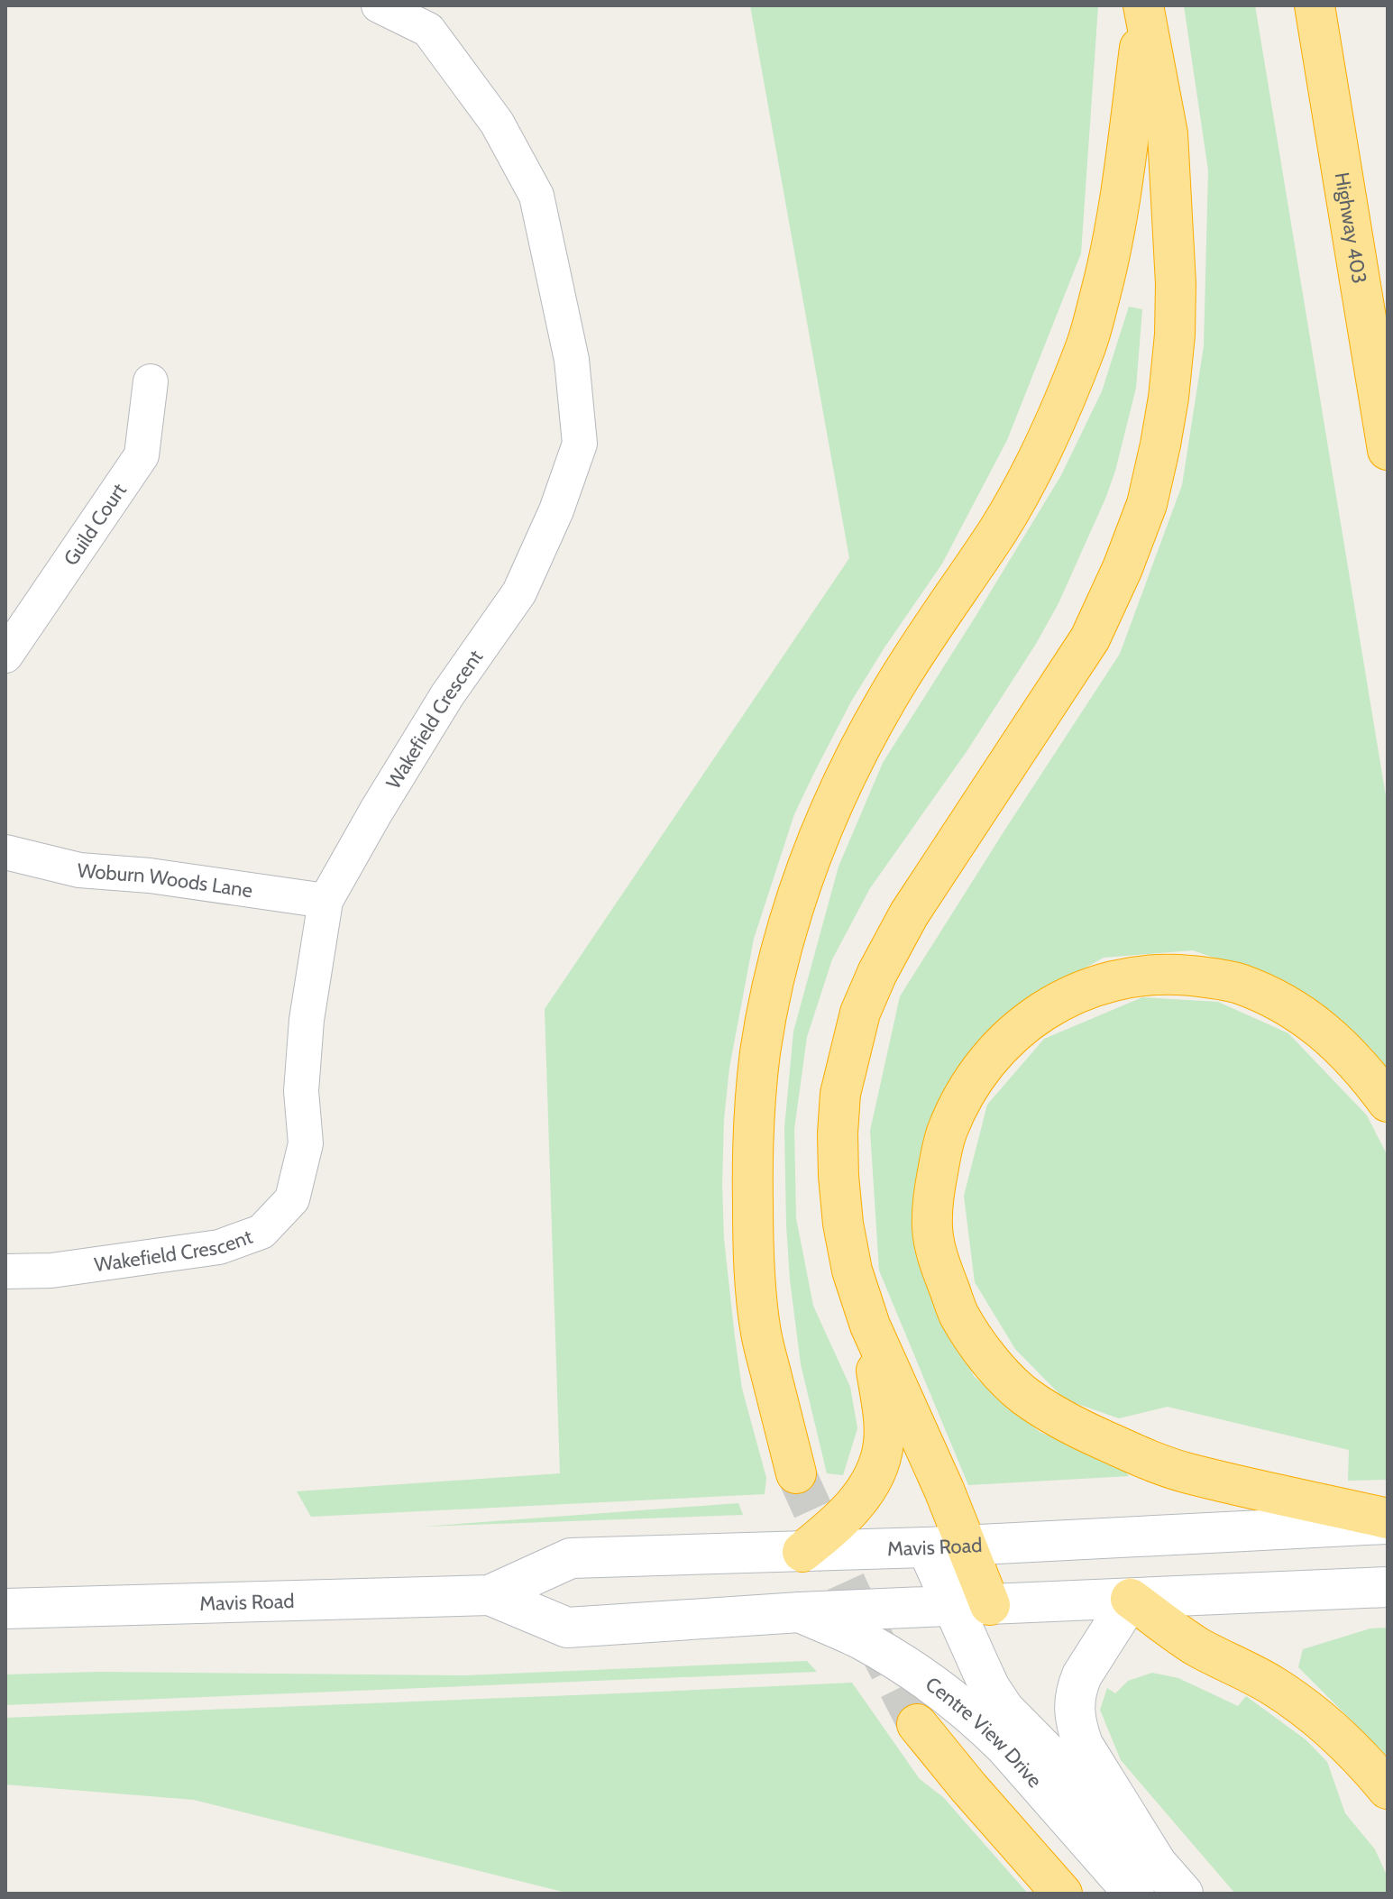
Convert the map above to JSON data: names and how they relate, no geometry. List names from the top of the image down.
{
  "streets": {
    "highway": ["Highway 403"],
    "main road": ["Mavis Road", "Centre View Drive"],
    "street": ["Guild Court", "Wakefield Crescent", "Woburn Woods Lane"]
  },
  "crossings": [
    ["Wakefield Crescent", "Woburn Woods Lane"],
    ["Mavis Road", "Centre View Drive"]
  ]
}
